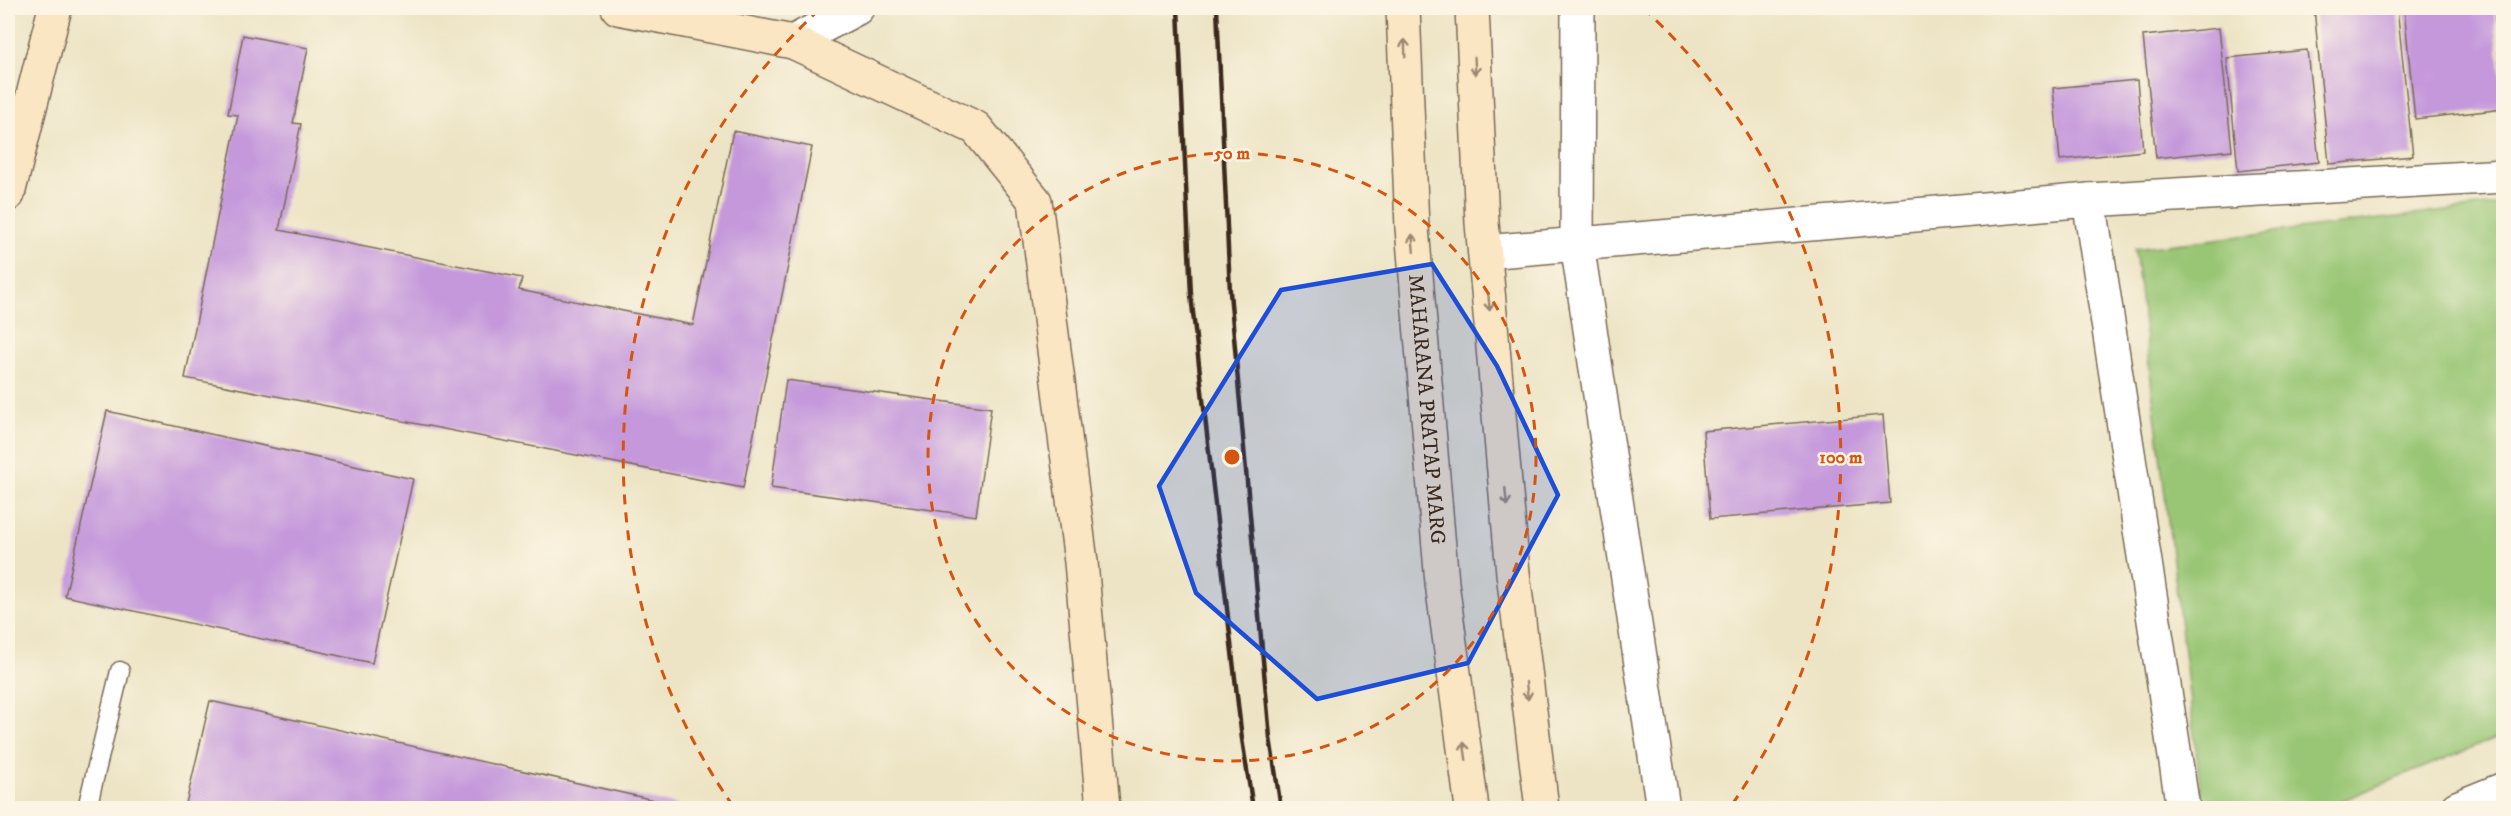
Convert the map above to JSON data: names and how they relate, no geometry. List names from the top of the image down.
{
  "streets": {
    "main road": ["MAHARANA PRATAP MARG"]
  },
  "rings": ["50 m", "100 m"]
}
